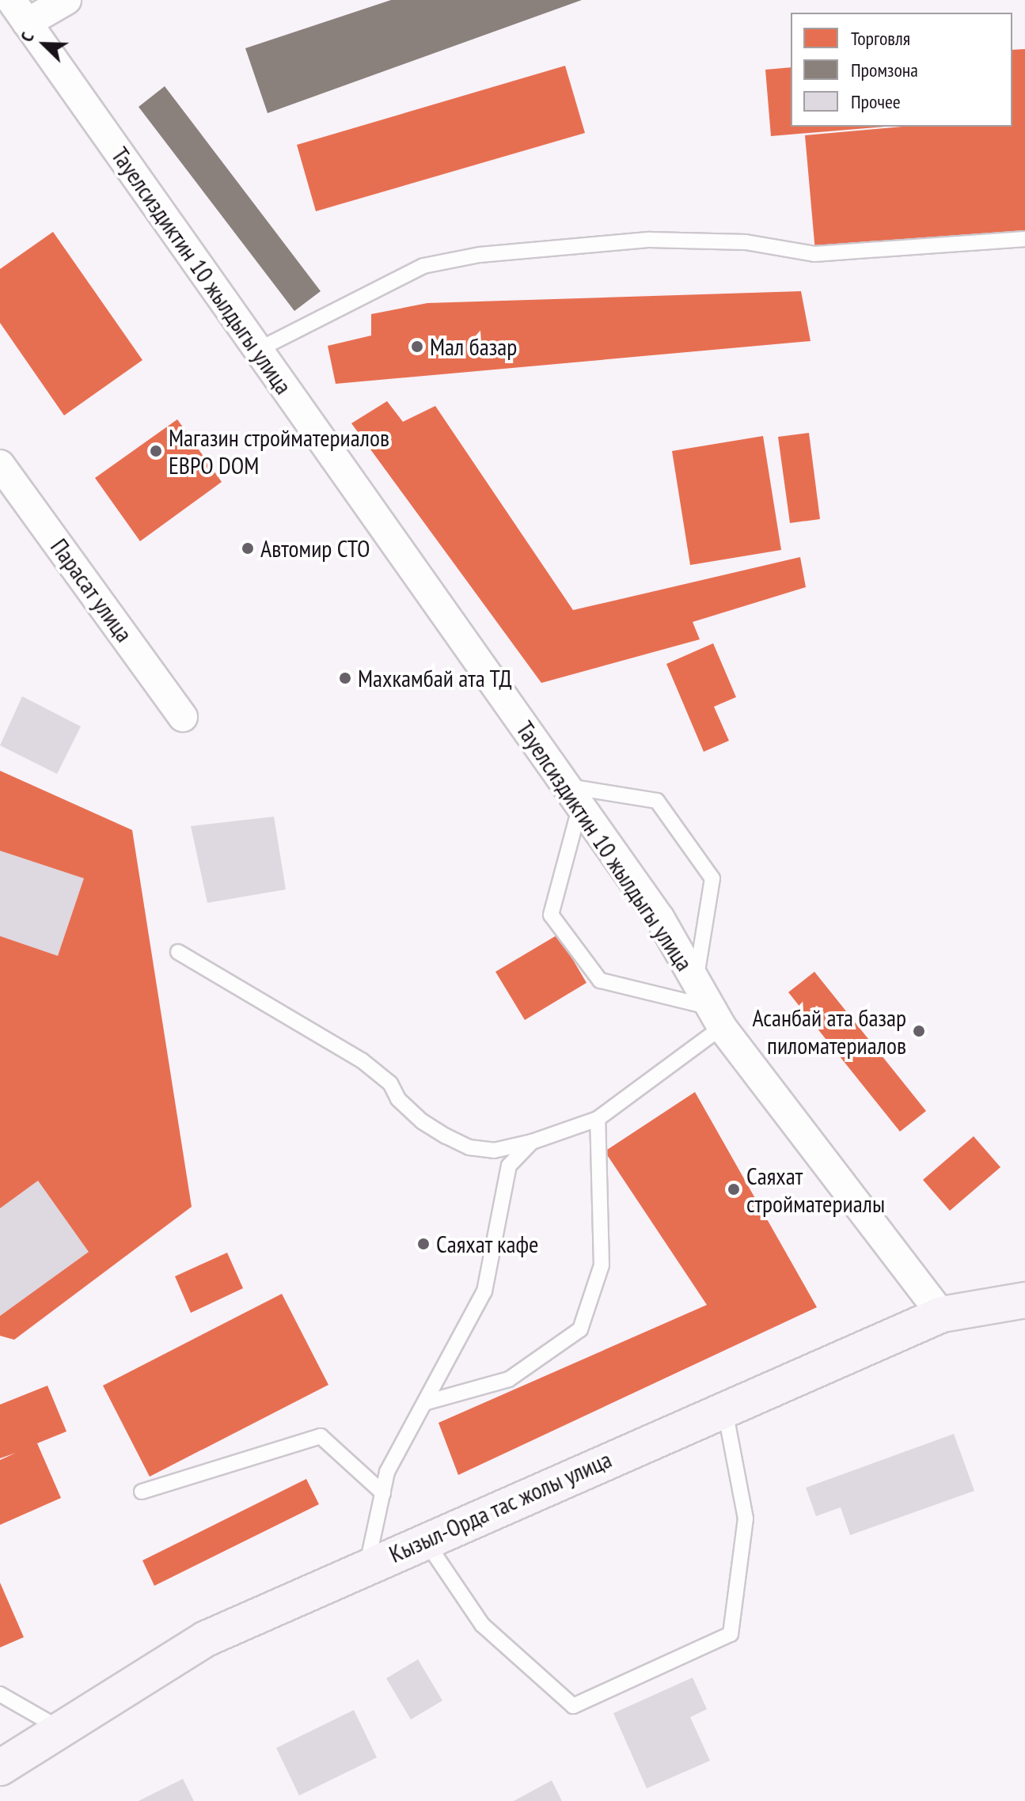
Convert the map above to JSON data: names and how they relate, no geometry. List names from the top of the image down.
{
  "streets": {
    "main road": ["Кызыл-Орда тас жолы улица"],
    "street": ["Тауелсиздиктин 10 жылдыгы улица", "Парасат улица"]
  },
  "crossings": [
    ["Тауелсиздиктин 10 жылдыгы улица", "Кызыл-Орда тас жолы улица"]
  ],
  "places": [
    "Мал базар",
    "Магазин стройматериалов ЕВРО DOM",
    "Автомир СТО",
    "Махкамбай ата ТД",
    "Асанбай ата базар пиломатериалов",
    "Саяхат стройматериалы",
    "Саяхат кафе"
  ],
  "legend": ["Торговля", "Промзона", "Прочее"],
  "north": "top left"
}
